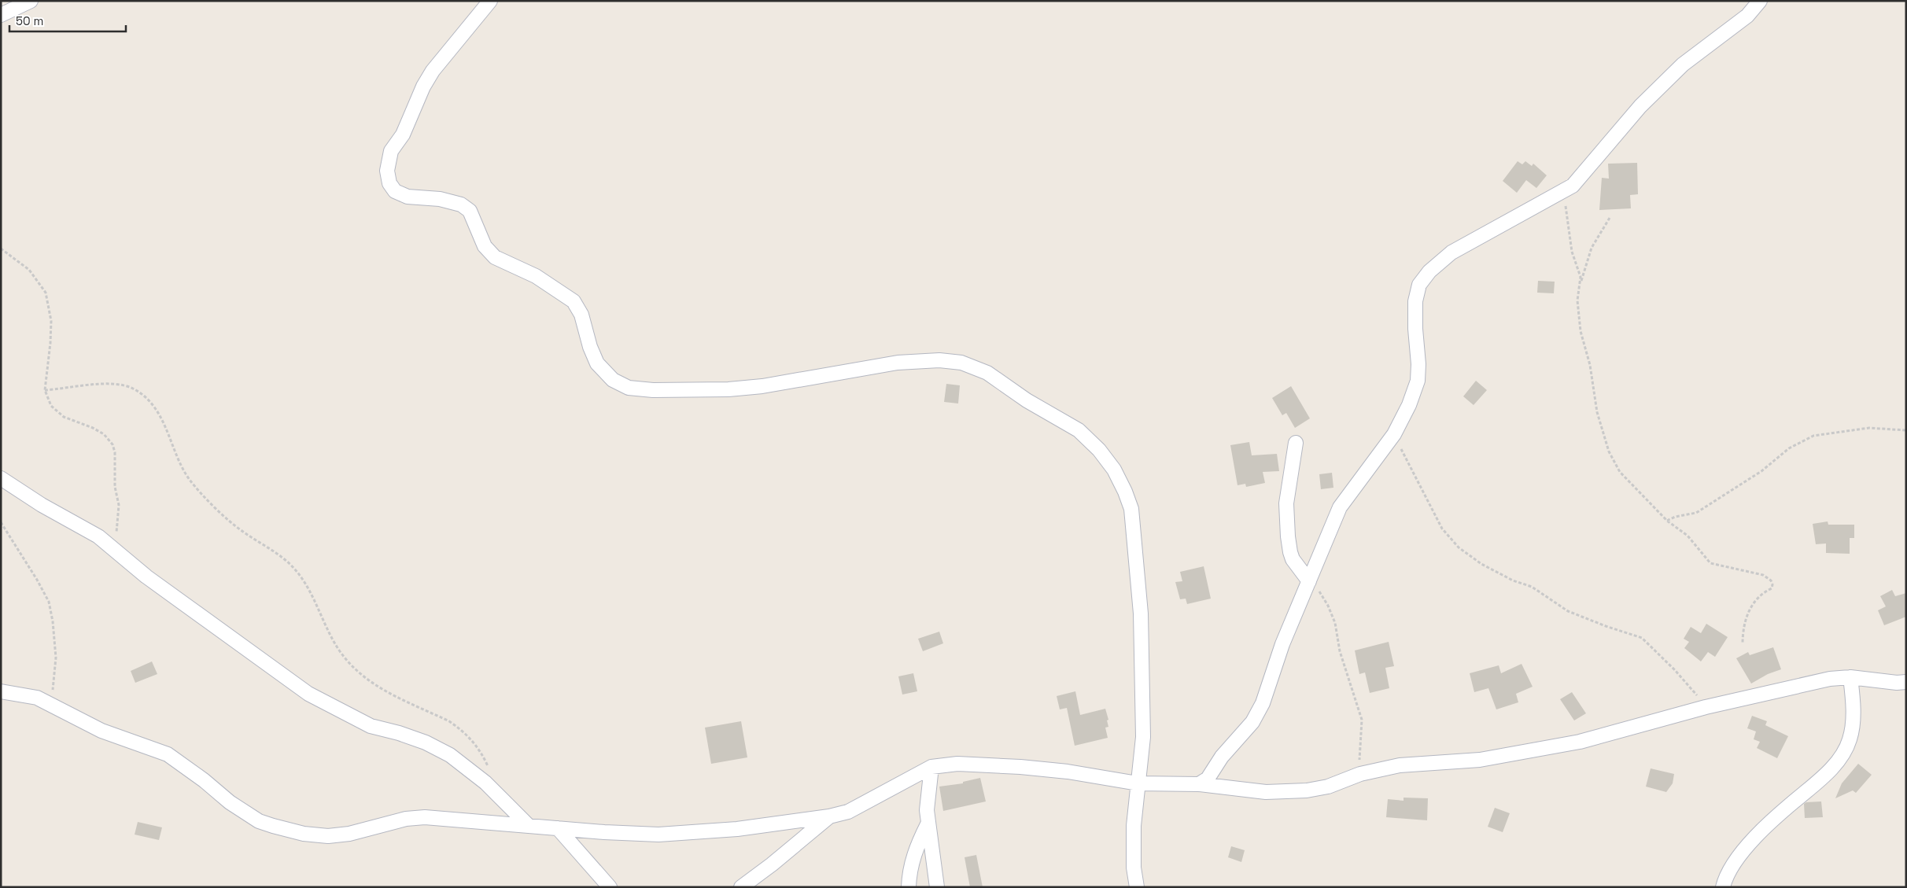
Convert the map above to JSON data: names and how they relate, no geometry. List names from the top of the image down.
{
  "scale_bar": "50 m"
}
